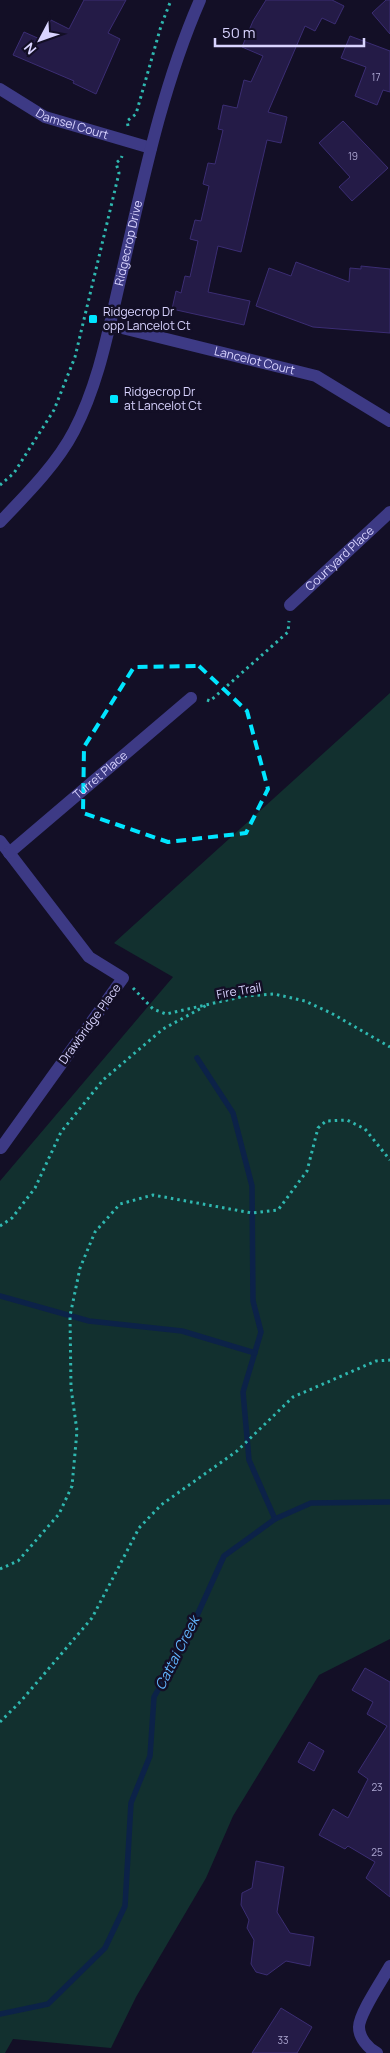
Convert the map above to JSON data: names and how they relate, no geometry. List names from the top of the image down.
{
  "streets": {
    "street": [
      "Damsel Court",
      "Ridgecrop Drive",
      "Lancelot Court",
      "Courtyard Place",
      "Turret Place",
      "Drawbridge Place"
    ],
    "path": ["Fire Trail"]
  },
  "crossings": [
    ["Damsel Court", "Ridgecrop Drive"],
    ["Ridgecrop Drive", "Lancelot Court"],
    ["Turret Place", "Drawbridge Place"],
    ["Fire Trail", "Drawbridge Place"]
  ],
  "water": ["Cattai Creek"],
  "places": {
    "transit": ["Ridgecrop Dr opp Lancelot Ct", "Ridgecrop Dr at Lancelot Ct"]
  },
  "house_numbers": [
    "17",
    "19",
    "23",
    "25",
    "33"
  ],
  "scale_bar": "50 m",
  "north": "bottom left"
}
